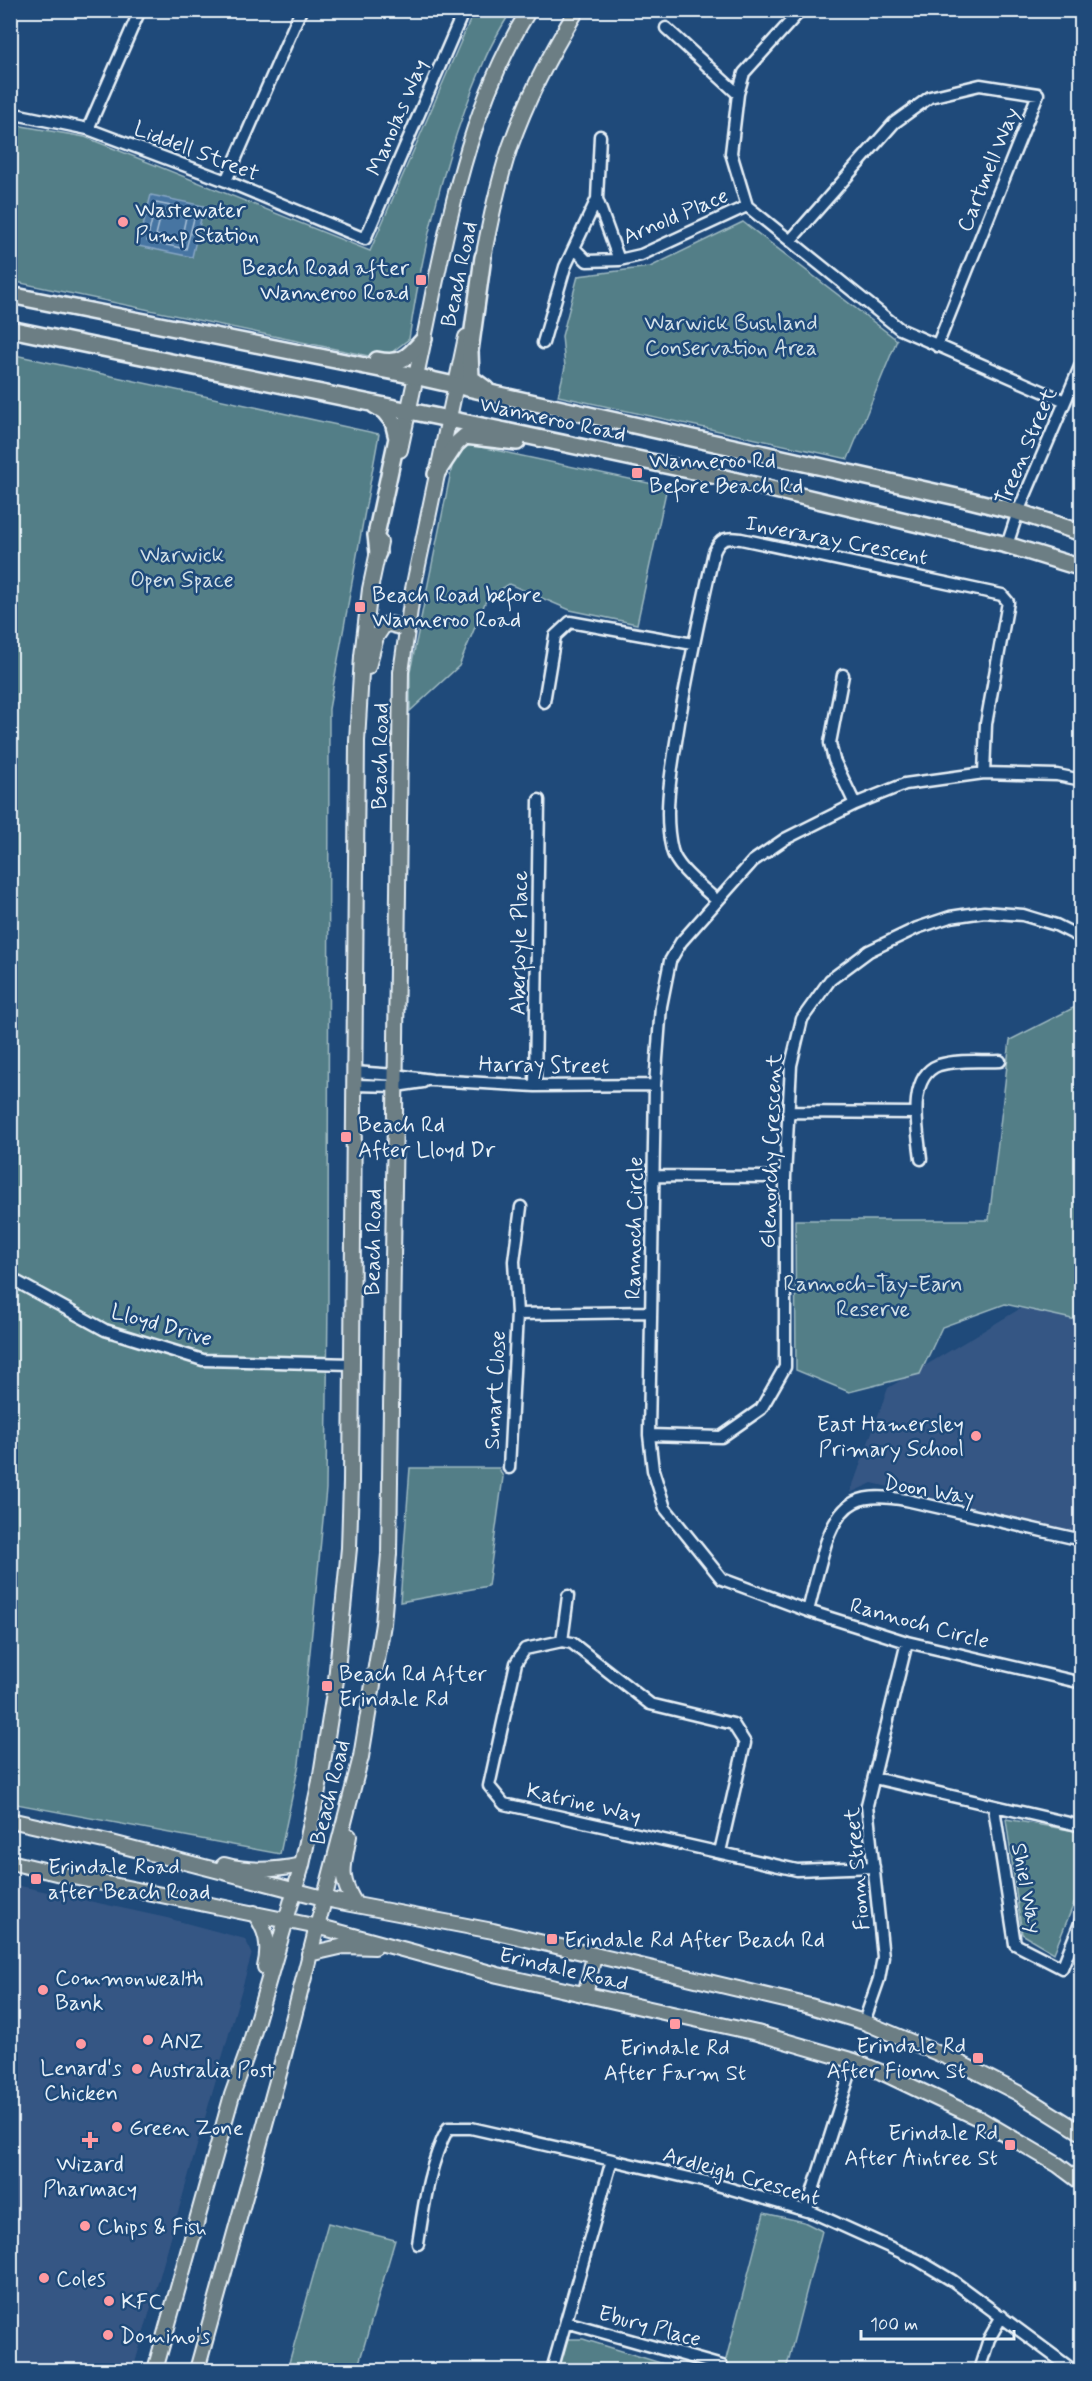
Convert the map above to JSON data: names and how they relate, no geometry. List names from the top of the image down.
{
  "streets": {
    "highway": ["Wanneroo Road"],
    "main road": ["Beach Road", "Erindale Road"],
    "street": [
      "Manolas Way",
      "Liddell Street",
      "Cartmell Way",
      "Arnold Place",
      "Treen Street",
      "Inveraray Crescent",
      "Aberfoyle Place",
      "Harray Street",
      "Glenorchy Crescent",
      "Rannoch Circle",
      "Lloyd Drive",
      "Sunart Close",
      "Doon Way",
      "Katrine Way",
      "Fionn Street",
      "Shiel Way",
      "Ardleigh Crescent",
      "Ebury Place"
    ]
  },
  "crossings": [
    ["Manolas Way", "Liddell Street"],
    ["Beach Road", "Wanneroo Road"],
    ["Beach Road", "Harray Street"],
    ["Beach Road", "Lloyd Drive"],
    ["Beach Road", "Erindale Road"],
    ["Wanneroo Road", "Treen Street"],
    ["Inveraray Crescent", "Rannoch Circle"],
    ["Aberfoyle Place", "Harray Street"],
    ["Harray Street", "Rannoch Circle"],
    ["Glenorchy Crescent", "Rannoch Circle"],
    ["Rannoch Circle", "Sunart Close"],
    ["Rannoch Circle", "Doon Way"],
    ["Rannoch Circle", "Fionn Street"],
    ["Katrine Way", "Fionn Street"],
    ["Fionn Street", "Shiel Way"],
    ["Fionn Street", "Erindale Road"]
  ],
  "parks": ["Warwick Bushland Conservation Area", "Warwick Open Space", "Rannoch-Tay-Earn Reserve"],
  "places": {
    "other": [
      "Wastewater Pump Station",
      "East Hamersley Primary School",
      "Commonwealth Bank",
      "ANZ",
      "Lenard's Chicken",
      "Australia Post",
      "Green Zone",
      "Chips & Fish",
      "Coles",
      "KFC",
      "Domino's"
    ],
    "transit": [
      "Beach Road after Wanneroo Road",
      "Wanneroo Rd Before Beach Rd",
      "Beach Road before Wanneroo Road",
      "Beach Rd After Lloyd Dr",
      "Beach Rd After Erindale Rd",
      "Erindale Road after Beach Road",
      "Erindale Rd After Beach Rd",
      "Erindale Rd After Farm St",
      "Erindale Rd After Fionn St",
      "Erindale Rd After Aintree St"
    ],
    "health": ["Wizard Pharmacy"]
  },
  "scale_bar": "100 m"
}
